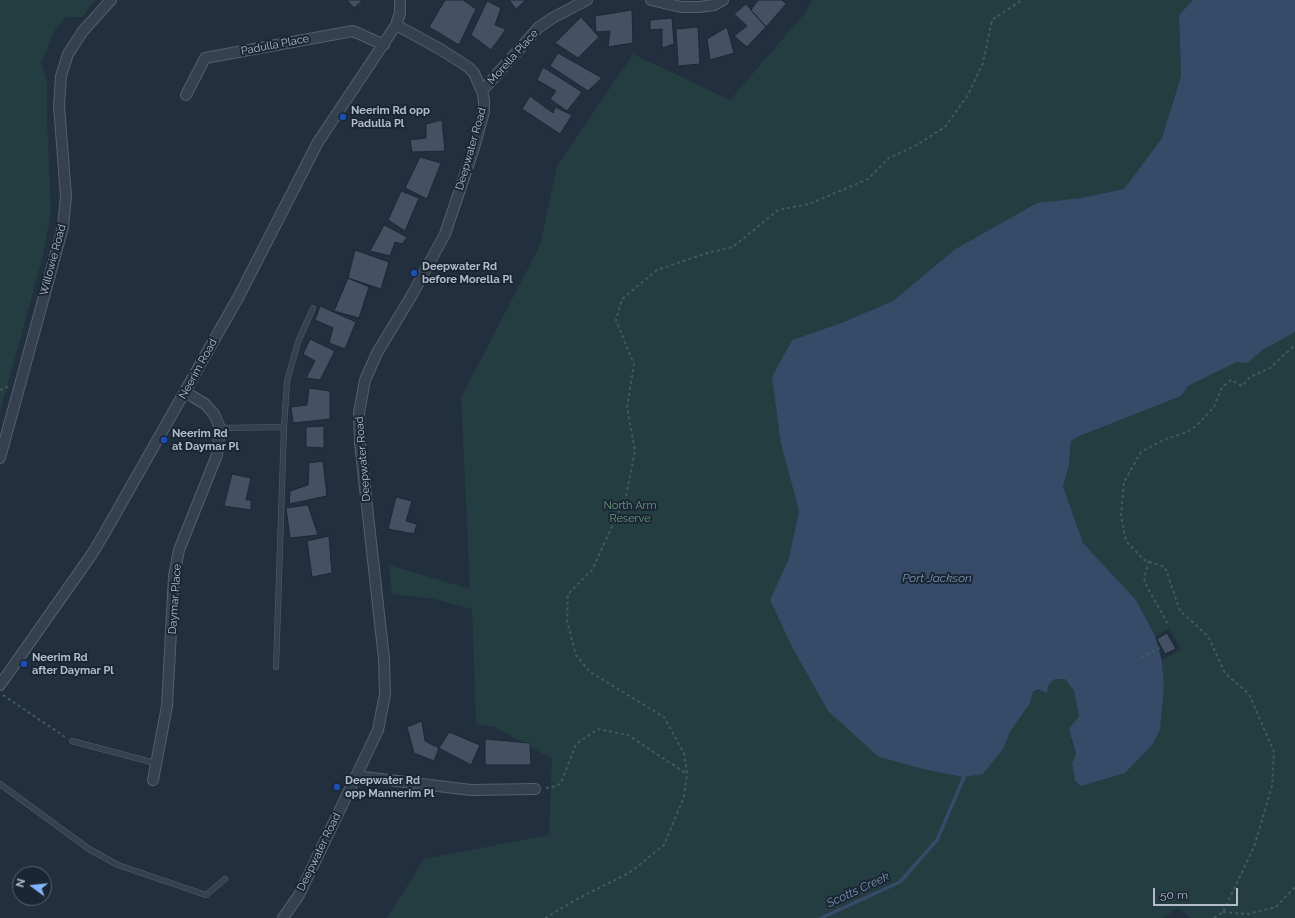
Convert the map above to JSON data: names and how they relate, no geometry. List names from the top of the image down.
{
  "streets": {
    "street": [
      "Padulla Place",
      "Morella Place",
      "Deepwater Road",
      "Willowie Road",
      "Neerim Road",
      "Daymar Place"
    ]
  },
  "crossings": [
    ["Padulla Place", "Neerim Road"],
    ["Morella Place", "Deepwater Road"],
    ["Deepwater Road", "Neerim Road"]
  ],
  "water": ["Port Jackson", "Scotts Creek"],
  "parks": ["North Arm Reserve"],
  "places": [
    "Neerim Rd opp Padulla Pl",
    "Deepwater Rd before Morella Pl",
    "Neerim Rd at Daymar Pl",
    "Neerim Rd after Daymar Pl",
    "Deepwater Rd opp Mannerim Pl"
  ],
  "scale_bar": "50 m",
  "north": "left"
}
